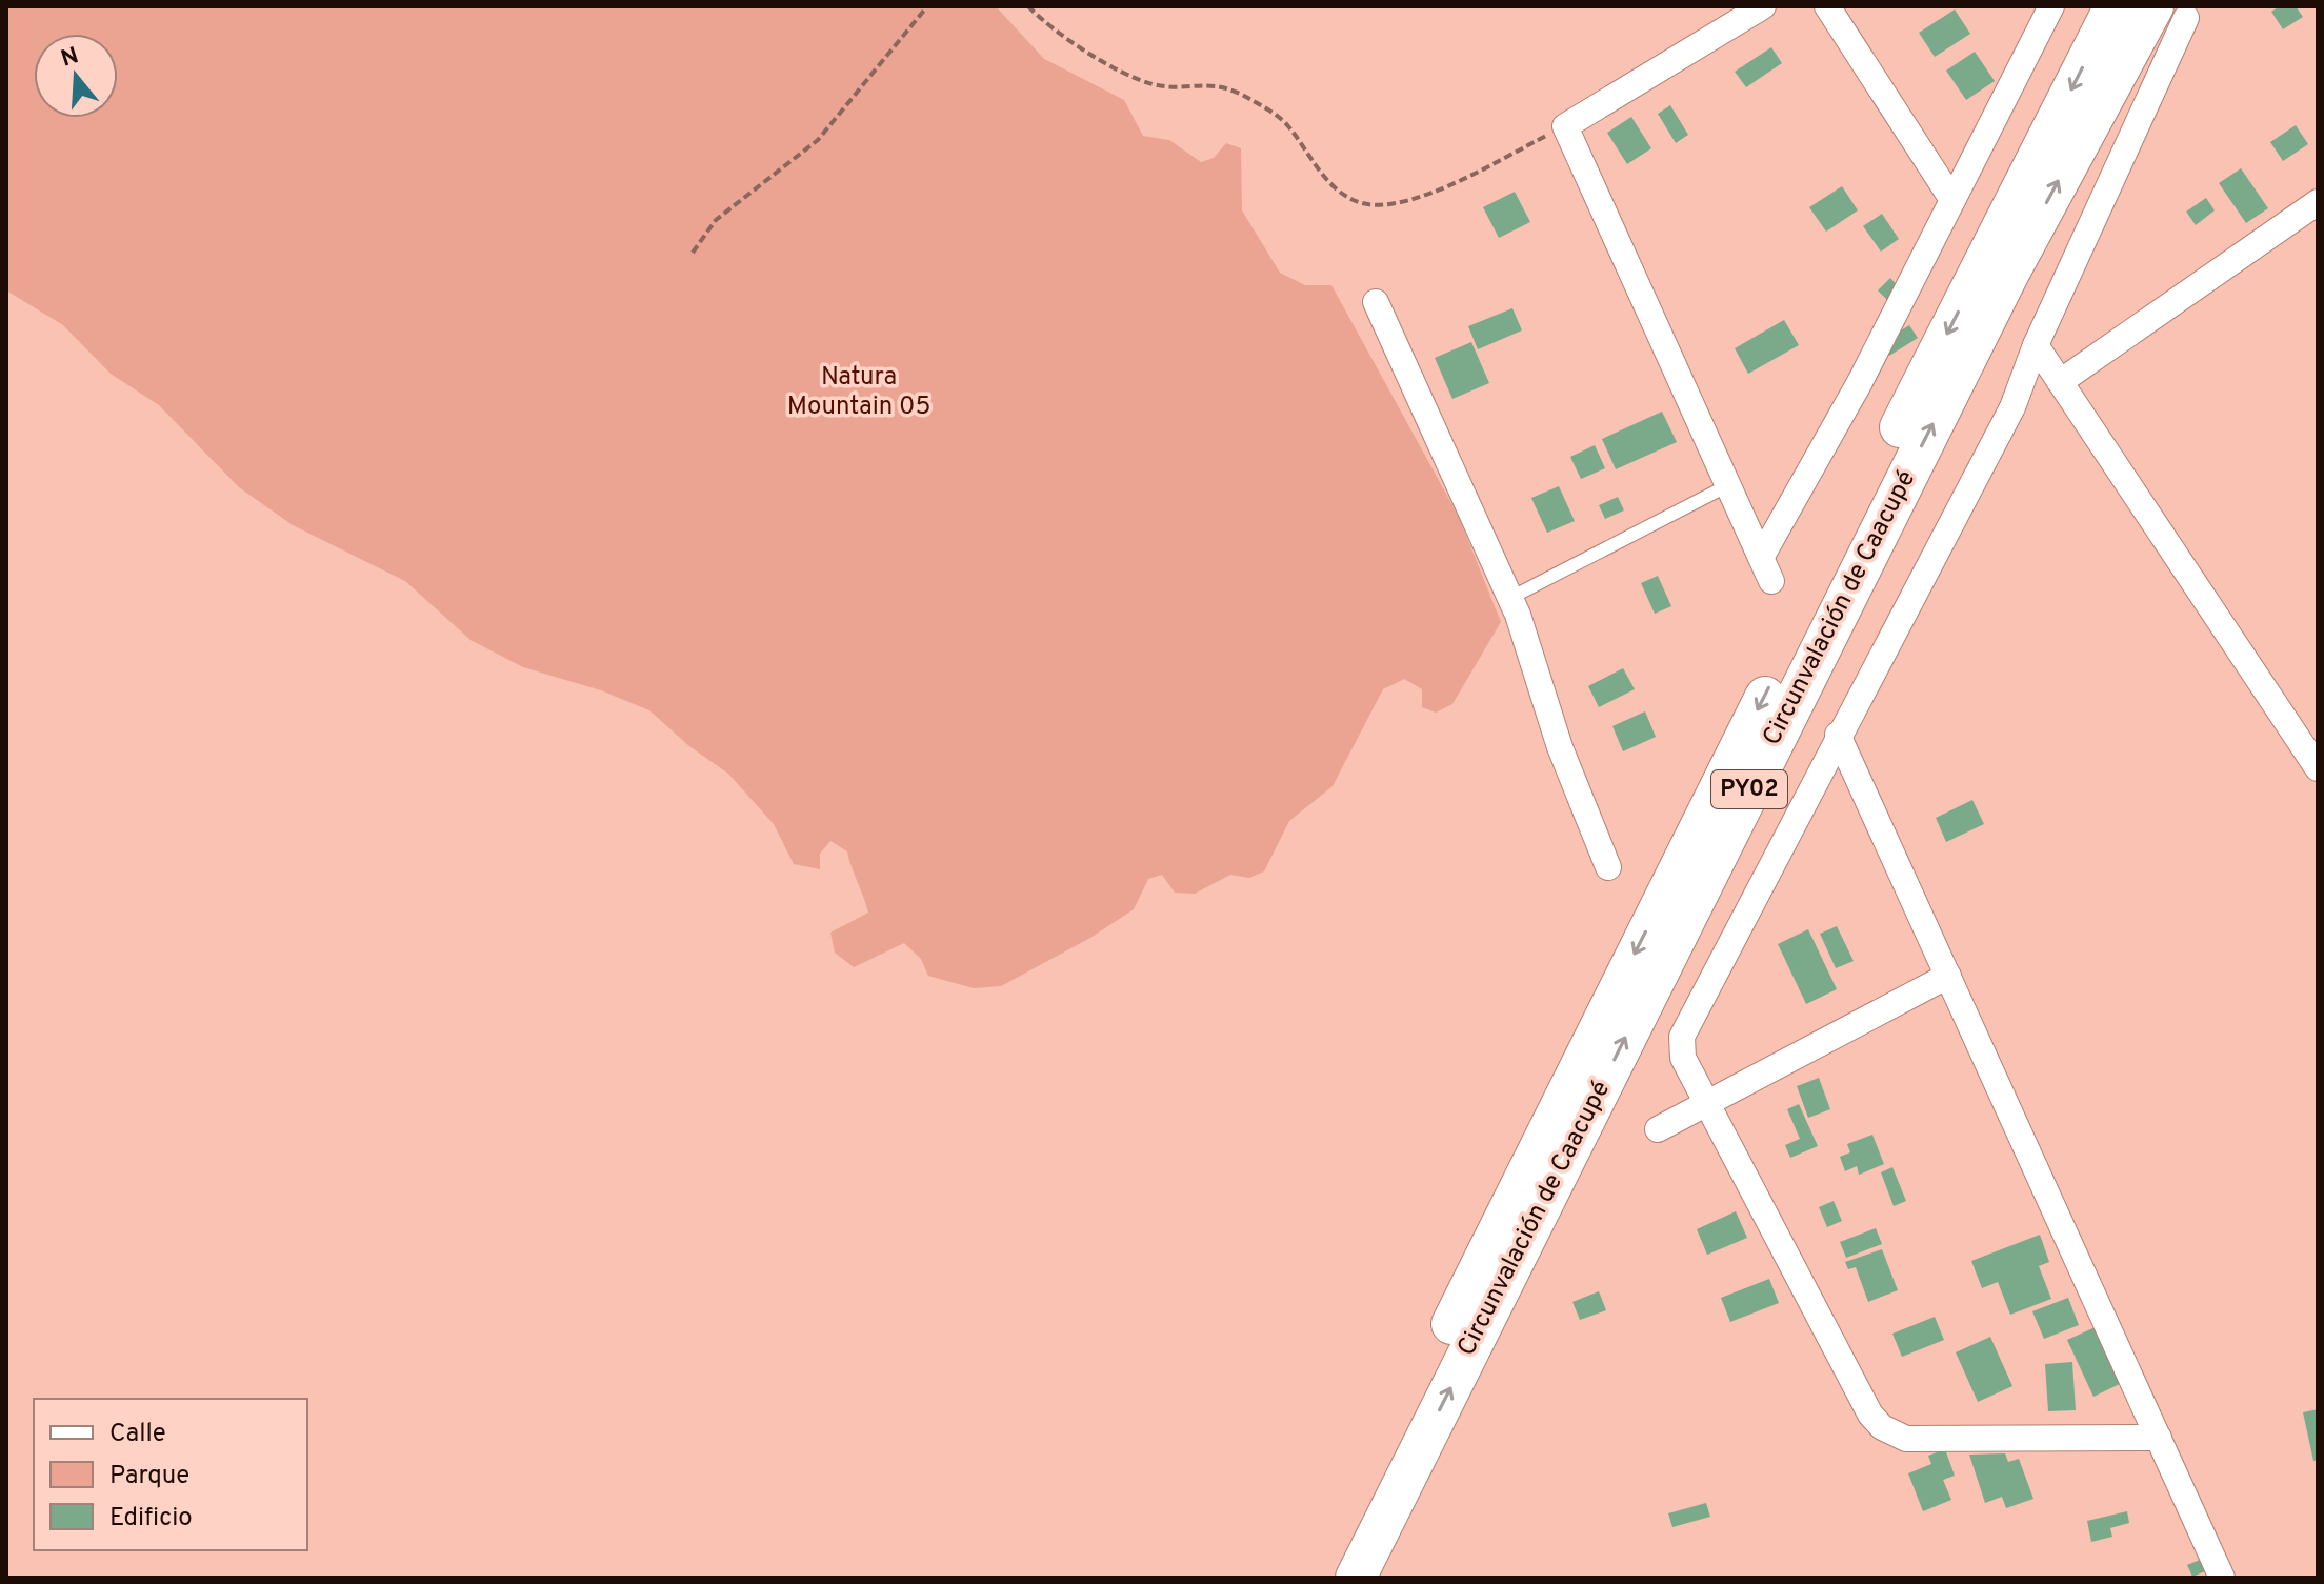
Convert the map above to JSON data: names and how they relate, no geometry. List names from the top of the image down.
{
  "streets": {
    "highway": ["Circunvalación de Caacupé", "PY02"]
  },
  "parks": ["Natura Mountain 05"],
  "legend": ["Calle", "Parque", "Edificio"],
  "north": "top"
}
